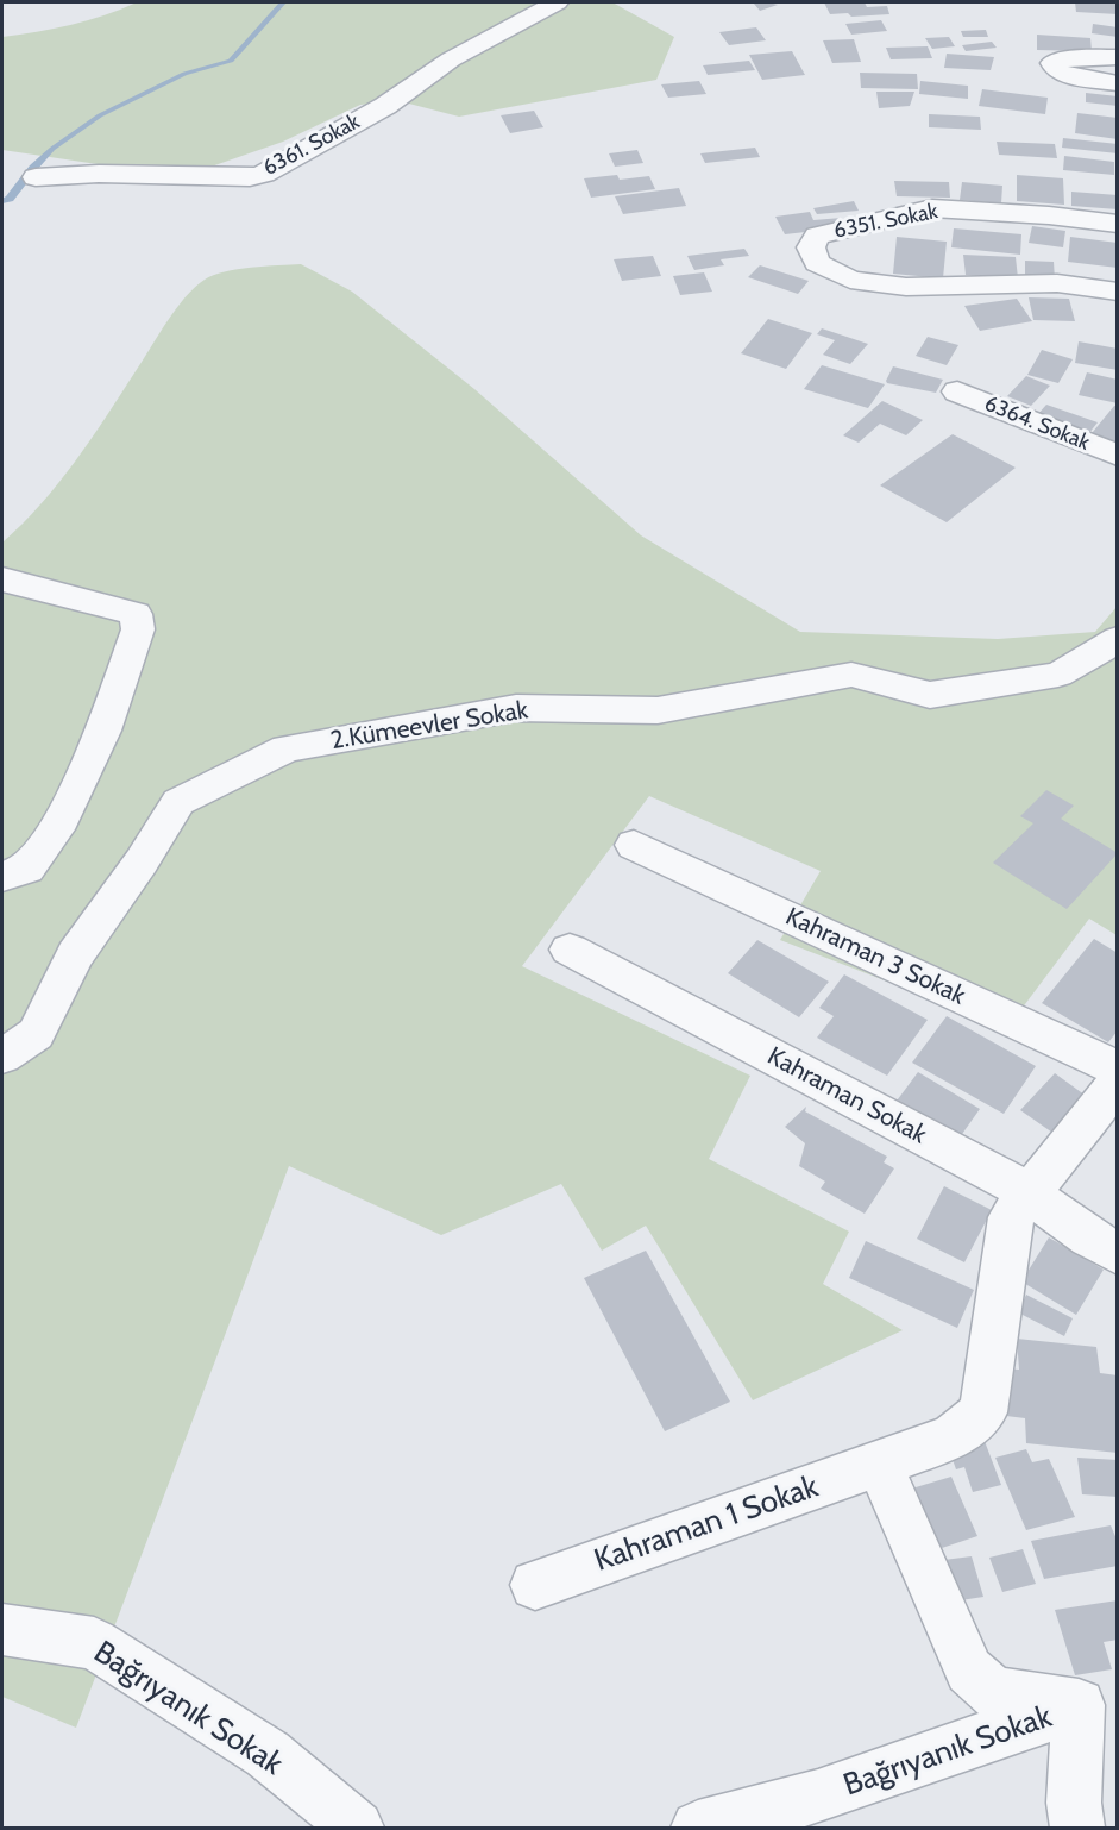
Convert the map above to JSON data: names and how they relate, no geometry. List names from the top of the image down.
{
  "streets": {
    "street": [
      "6361. Sokak",
      "6351. Sokak",
      "6364. Sokak",
      "2.Kümeevler Sokak",
      "Kahraman 3 Sokak",
      "Kahraman Sokak",
      "Kahraman 1 Sokak",
      "Bağrıyanık Sokak"
    ]
  },
  "crossings": [
    ["Kahraman Sokak", "Kahraman 1 Sokak"]
  ]
}
